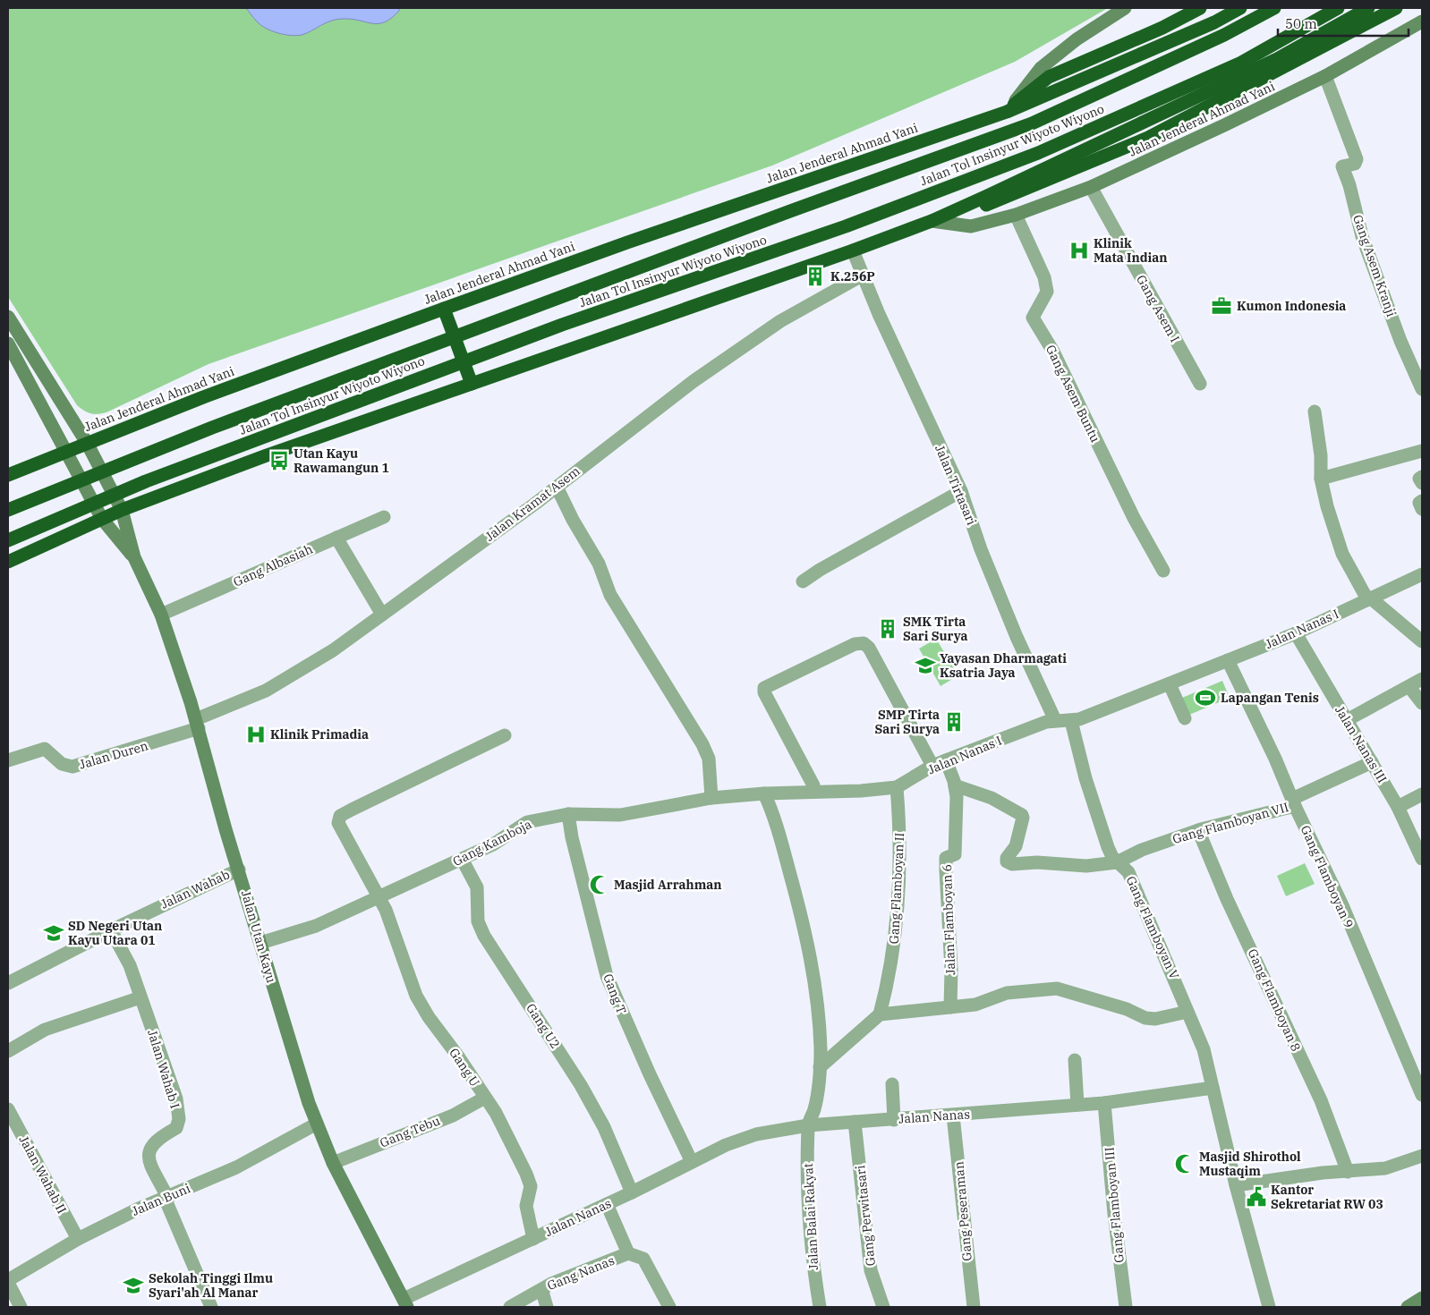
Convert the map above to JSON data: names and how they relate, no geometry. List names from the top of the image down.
{
  "streets": {
    "highway": ["Jalan Jenderal Ahmad Yani", "Jalan Tol Insinyur Wiyoto Wiyono"],
    "street": [
      "Gang Asem Kranji",
      "Gang Asem I",
      "Gang Asem Buntu",
      "Jalan Tirtasari",
      "Jalan Kramat Asem",
      "Gang Albasiah",
      "Jalan Nanas I",
      "Jalan Nanas III",
      "Jalan Duren",
      "Gang Flamboyan VII",
      "Gang Kamboja",
      "Gang Flamboyan 9",
      "Gang Flamboyan II",
      "Jalan Wahab",
      "Jalan Flamboyan 6",
      "Gang Flamboyan V",
      "Jalan Utan Kayu",
      "Gang T",
      "Gang Flamboyan 8",
      "Gang U2",
      "Gang U",
      "Jalan Wahab I",
      "Jalan Nanas",
      "Gang Tebu",
      "Jalan Wahab II",
      "Jalan Buni",
      "Gang Flamboyan III",
      "Gang Peseraman",
      "Gang Perwitasari",
      "Jalan Balai Rakyat",
      "Gang Nanas"
    ]
  },
  "crossings": [
    ["Jalan Jenderal Ahmad Yani", "Gang Asem Kranji"],
    ["Jalan Jenderal Ahmad Yani", "Gang Asem I"],
    ["Jalan Jenderal Ahmad Yani", "Gang Asem Buntu"],
    ["Jalan Jenderal Ahmad Yani", "Jalan Tirtasari"],
    ["Jalan Jenderal Ahmad Yani", "Jalan Utan Kayu"],
    ["Jalan Tirtasari", "Jalan Kramat Asem"],
    ["Jalan Tirtasari", "Jalan Nanas I"],
    ["Jalan Kramat Asem", "Jalan Duren"],
    ["Jalan Kramat Asem", "Jalan Utan Kayu"],
    ["Gang Albasiah", "Jalan Utan Kayu"],
    ["Jalan Nanas I", "Jalan Nanas III"],
    ["Jalan Nanas I", "Gang Kamboja"],
    ["Jalan Nanas I", "Gang Flamboyan 9"],
    ["Jalan Nanas I", "Gang Flamboyan II"],
    ["Jalan Nanas I", "Jalan Flamboyan 6"],
    ["Jalan Nanas I", "Gang Flamboyan V"],
    ["Jalan Nanas III", "Gang Flamboyan VII"],
    ["Jalan Duren", "Jalan Utan Kayu"],
    ["Gang Flamboyan VII", "Gang Flamboyan 9"],
    ["Gang Flamboyan VII", "Jalan Flamboyan 6"],
    ["Gang Flamboyan VII", "Gang Flamboyan V"],
    ["Gang Flamboyan VII", "Gang Flamboyan 8"],
    ["Gang Kamboja", "Jalan Utan Kayu"],
    ["Gang Kamboja", "Gang T"],
    ["Gang Kamboja", "Gang U2"],
    ["Gang Kamboja", "Gang U"],
    ["Jalan Wahab", "Jalan Utan Kayu"],
    ["Jalan Wahab", "Jalan Wahab I"],
    ["Gang Flamboyan V", "Jalan Nanas"],
    ["Jalan Utan Kayu", "Jalan Nanas"],
    ["Jalan Utan Kayu", "Gang Tebu"],
    ["Jalan Utan Kayu", "Jalan Buni"],
    ["Gang T", "Jalan Nanas"],
    ["Gang U2", "Jalan Nanas"],
    ["Gang U", "Jalan Nanas"],
    ["Gang U", "Gang Tebu"],
    ["Jalan Wahab I", "Jalan Buni"],
    ["Jalan Nanas", "Gang Flamboyan III"],
    ["Jalan Nanas", "Gang Peseraman"],
    ["Jalan Nanas", "Gang Perwitasari"],
    ["Jalan Nanas", "Jalan Balai Rakyat"],
    ["Jalan Wahab II", "Jalan Buni"]
  ],
  "places": {
    "hospital": ["Klinik Mata Indian", "Klinik Primadia"],
    "building": ["K.256P", "SMK Tirta Sari Surya", "SMP Tirta Sari Surya"],
    "office": ["Kumon Indonesia"],
    "bus stop": ["Utan Kayu Rawamangun 1"],
    "school or university": ["Yayasan Dharmagati Ksatria Jaya", "SD Negeri Utan Kayu Utara 01", "Sekolah Tinggi Ilmu Syari'ah Al Manar"],
    "sports": ["Lapangan Tenis"],
    "mosque": ["Masjid Arrahman", "Masjid Shirothol Mustaqim"],
    "public building": ["Kantor Sekretariat RW 03"]
  },
  "scale_bar": "50 m"
}
